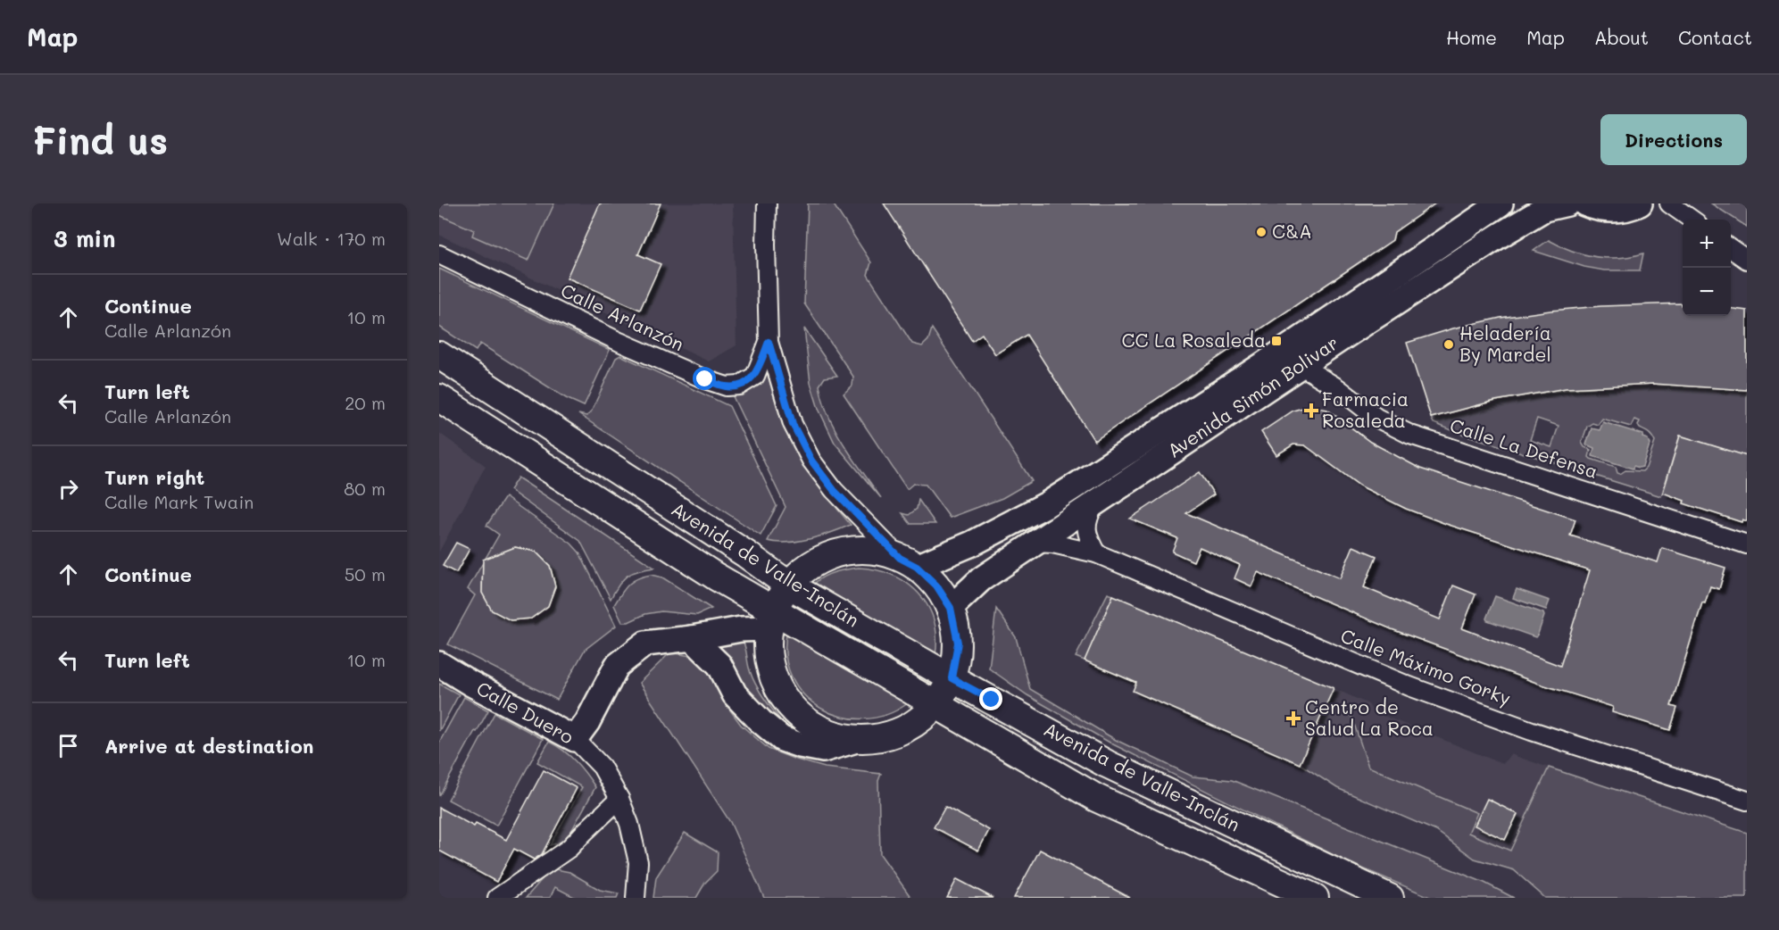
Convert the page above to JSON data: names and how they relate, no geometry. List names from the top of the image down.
{
  "streets": {
    "main road": ["Avenida Simón Bolivar", "Avenida de Valle-Inclán", "Calle Duero"],
    "street": ["Calle Arlanzón", "Calle La Defensa", "Calle Máximo Gorky"]
  },
  "crossings": [
    ["Avenida Simón Bolivar", "Calle La Defensa"],
    ["Avenida Simón Bolivar", "Calle Máximo Gorky"]
  ],
  "places": {
    "other": ["C&A", "Heladería By Mardel"],
    "transit": ["CC La Rosaleda"],
    "health": ["Farmacia Rosaleda", "Centro de Salud La Roca"]
  },
  "page": {
    "header": "Map",
    "nav": [
      "Home",
      "Map",
      "About",
      "Contact"
    ],
    "buttons": "Directions",
    "title": "Find us",
    "heading": ["3 min", "Walk · 170 m"],
    "map_buttons": ["+", "−"],
    "list": [
      ["Continue", "Calle Arlanzón", "10 m"],
      ["Turn left", "Calle Arlanzón", "20 m"],
      ["Turn right", "Calle Mark Twain", "80 m"],
      ["Continue", "50 m"],
      ["Turn left", "10 m"],
      "Arrive at destination"
    ]
  }
}
